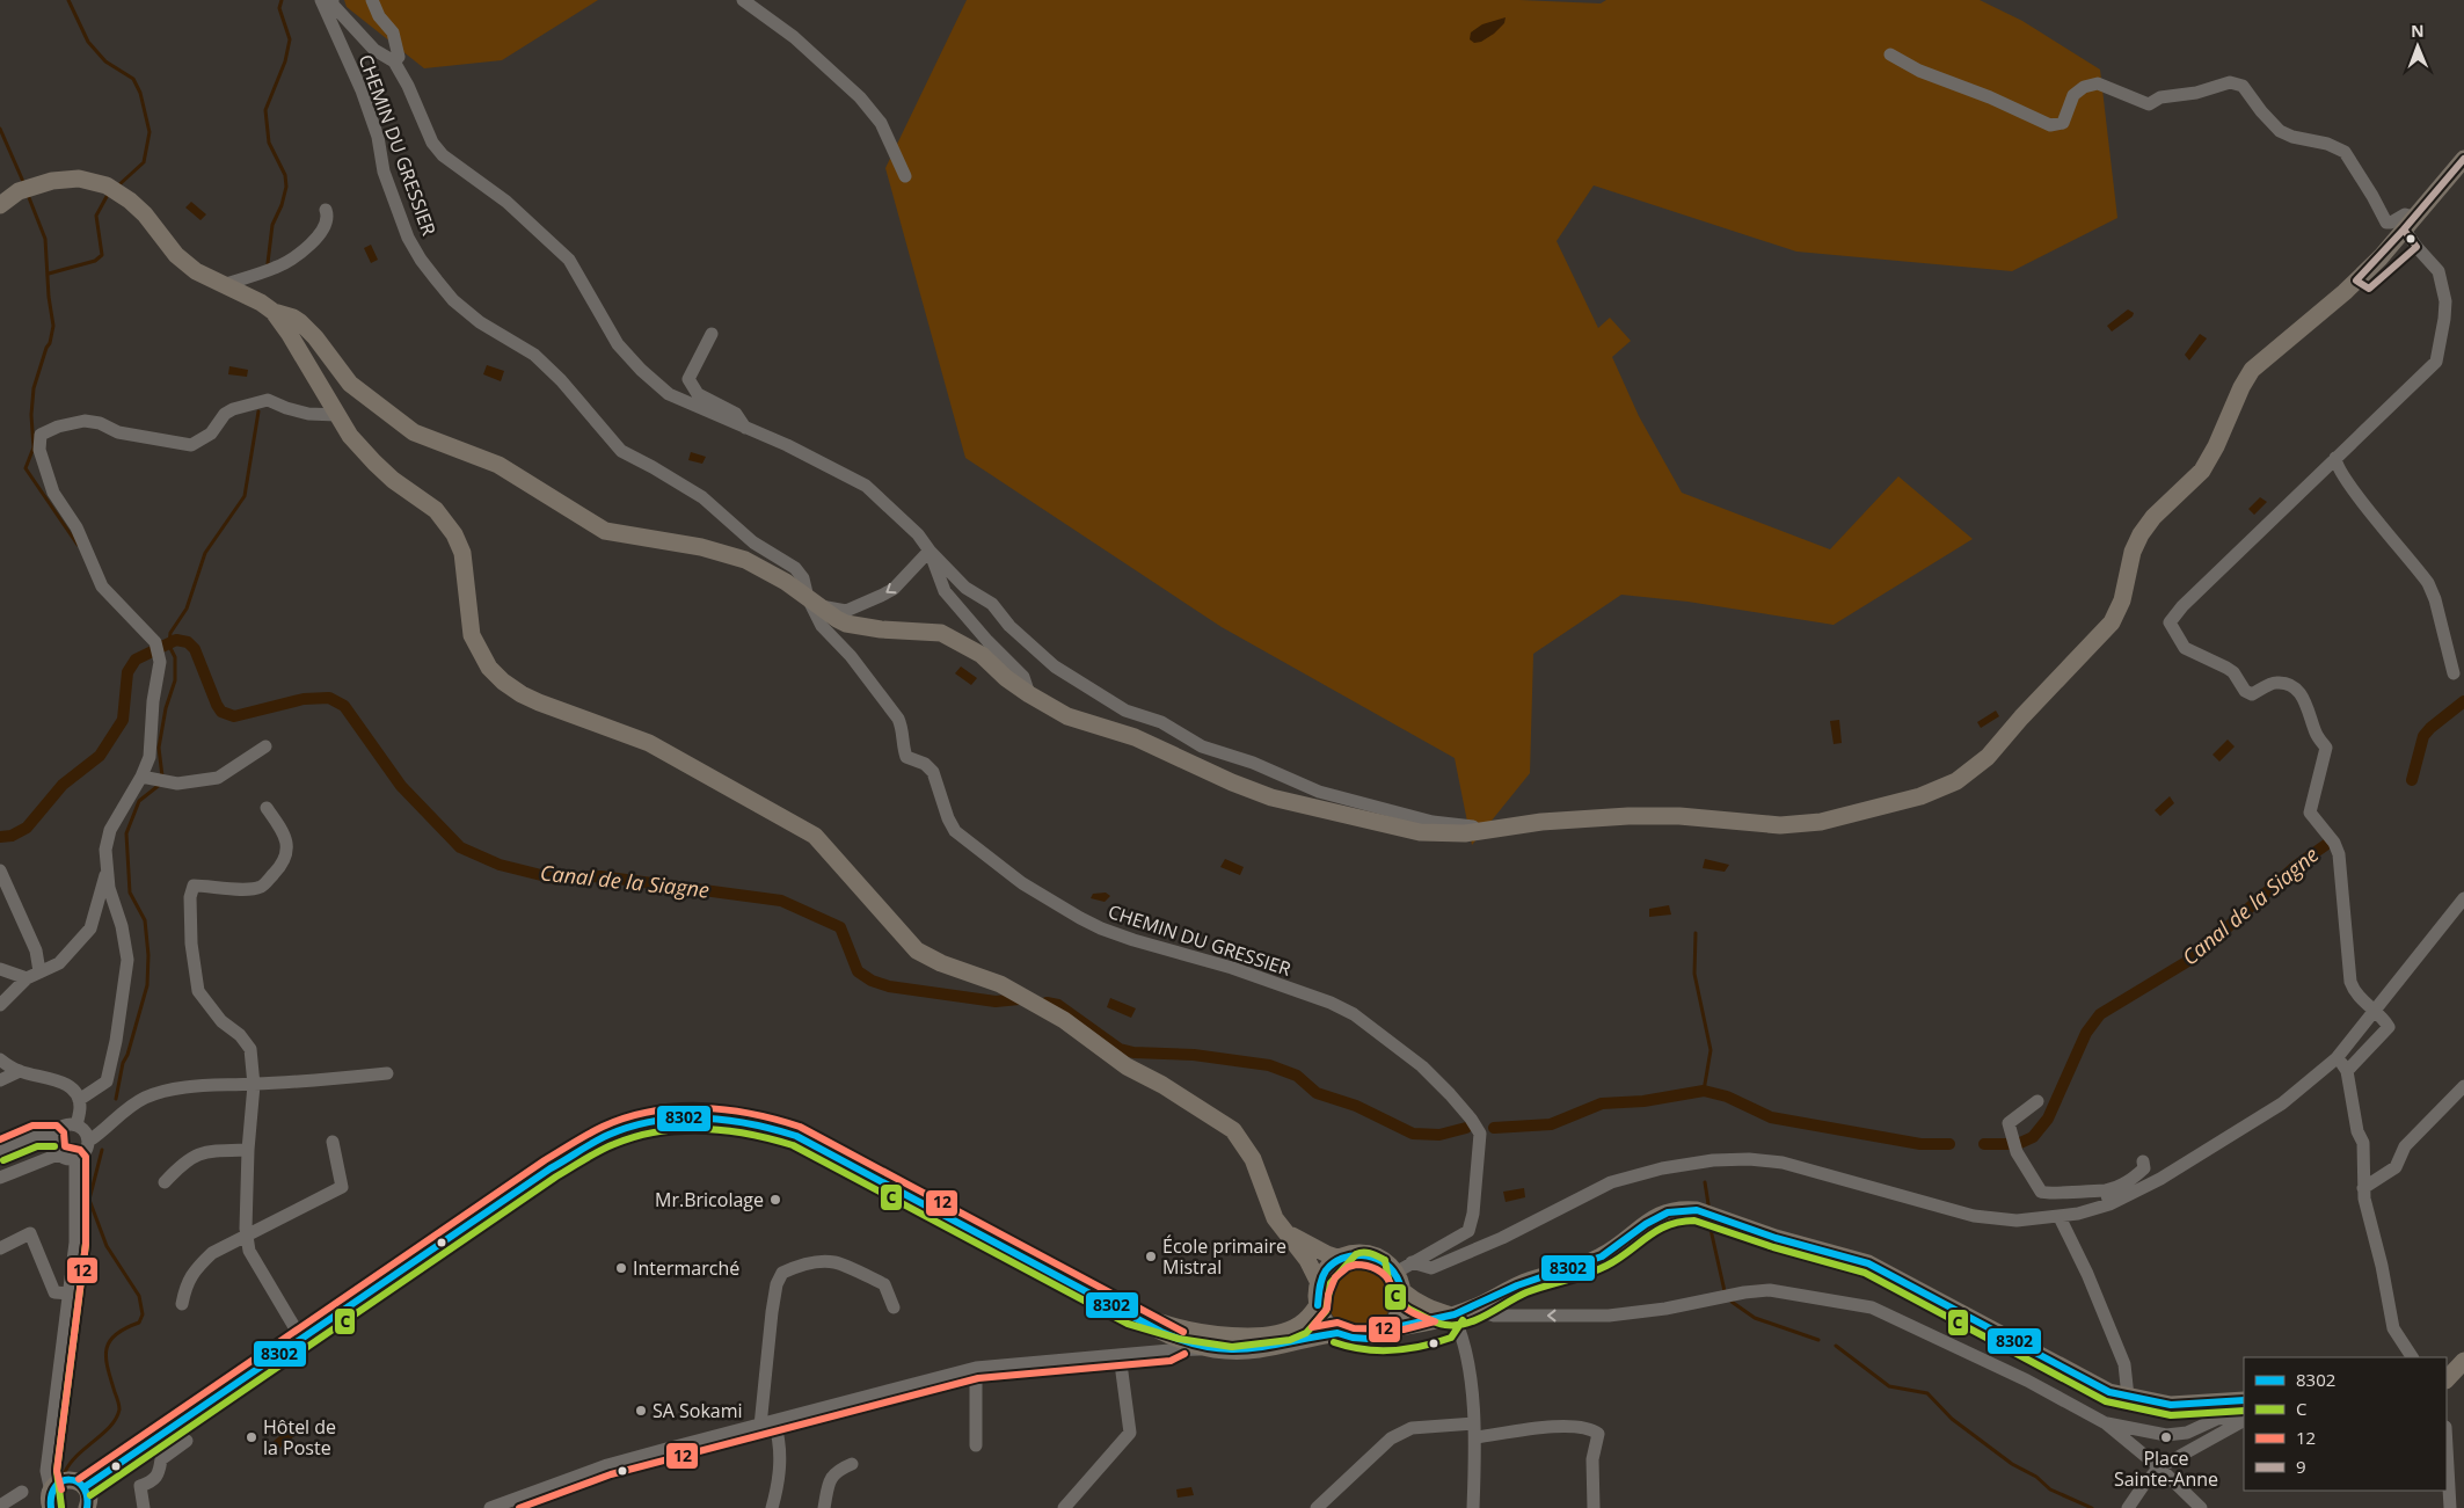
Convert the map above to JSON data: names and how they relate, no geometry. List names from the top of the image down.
{
  "streets": {
    "street": ["CHEMIN DU GRESSIER"]
  },
  "water": ["Canal de la Siagne"],
  "places": [
    "Mr.Bricolage",
    "École primaire Mistral",
    "Intermarché",
    "SA Sokami",
    "Hôtel de la Poste",
    "Place Sainte-Anne"
  ],
  "lines": [
    "transit line 9",
    "transit line 12",
    "transit line 8302",
    "transit line C"
  ],
  "legend": [
    "8302",
    "C",
    "12",
    "9"
  ],
  "north": "top"
}
